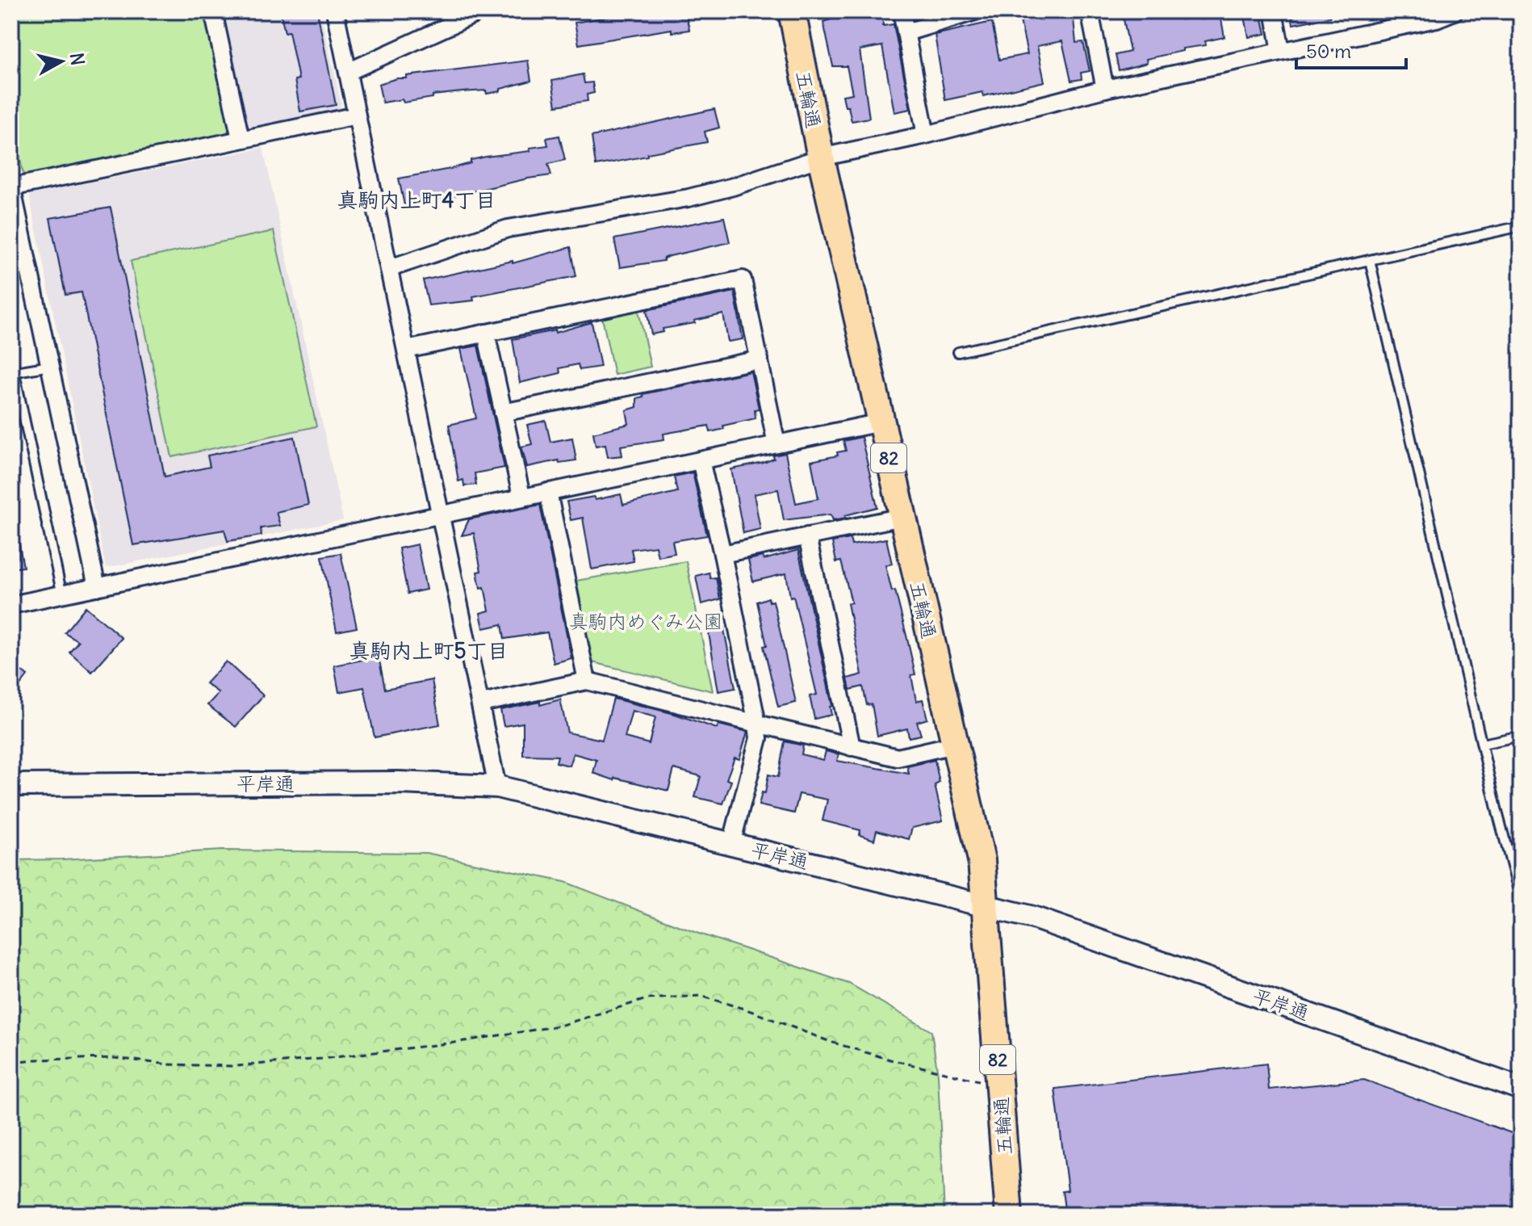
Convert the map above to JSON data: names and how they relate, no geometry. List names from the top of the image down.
{
  "streets": {
    "main road": ["五輪通", "82"],
    "street": ["平岸通"]
  },
  "crossings": [
    ["五輪通", "平岸通"]
  ],
  "districts": ["真駒内上町4丁目", "真駒内上町5丁目"],
  "parks": ["真駒内めぐみ公園"],
  "scale_bar": "50 m",
  "north": "right"
}
